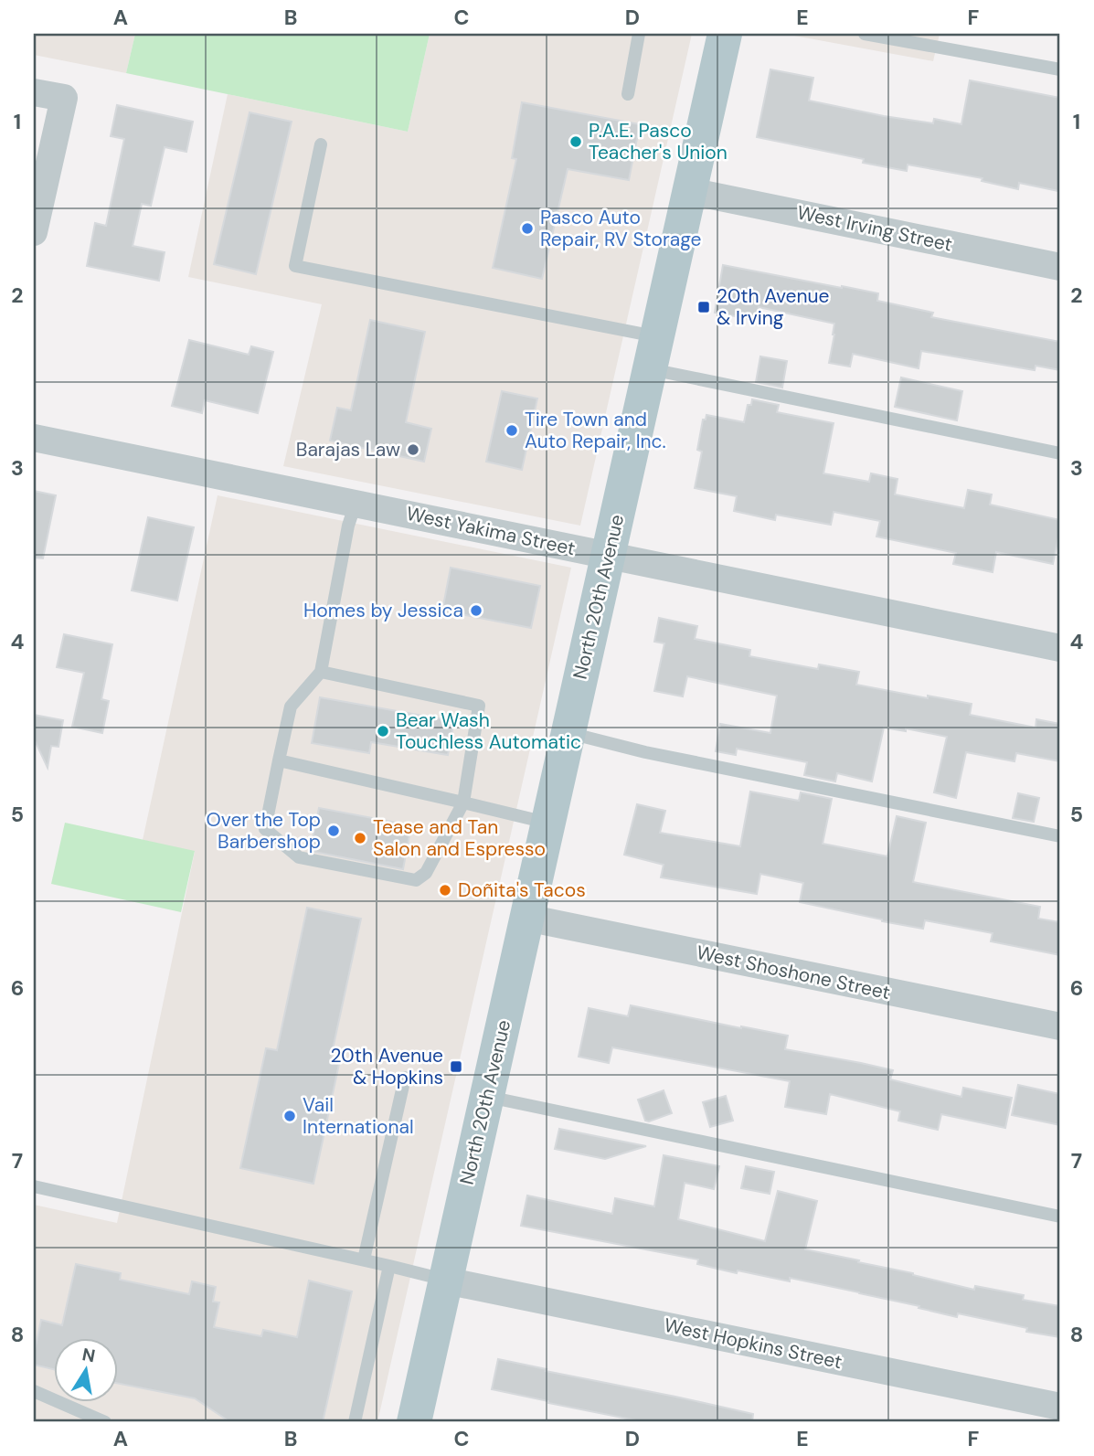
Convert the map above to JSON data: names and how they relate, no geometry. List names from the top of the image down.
{
  "streets": {
    "main road": ["North 20th Avenue"],
    "street": [
      "West Irving Street",
      "West Yakima Street",
      "West Shoshone Street",
      "West Hopkins Street"
    ]
  },
  "crossings": [
    ["West Irving Street", "North 20th Avenue"],
    ["West Yakima Street", "North 20th Avenue"],
    ["North 20th Avenue", "West Shoshone Street"],
    ["North 20th Avenue", "West Hopkins Street"]
  ],
  "places": {
    "other": [
      "P.A.E. Pasco Teacher's Union",
      "Pasco Auto Repair, RV Storage",
      "Tire Town and Auto Repair, Inc.",
      "Barajas Law",
      "Homes by Jessica",
      "Bear Wash Touchless Automatic",
      "Over the Top Barbershop",
      "Tease and Tan Salon and Espresso",
      "Doñita's Tacos",
      "Vail International"
    ],
    "transit": ["20th Avenue & Irving", "20th Avenue & Hopkins"]
  },
  "north": "top",
  "grid": {
    "columns": [
      "A",
      "B",
      "C",
      "D",
      "E",
      "F"
    ],
    "rows": [
      "1",
      "2",
      "3",
      "4",
      "5",
      "6",
      "7",
      "8"
    ]
  }
}
